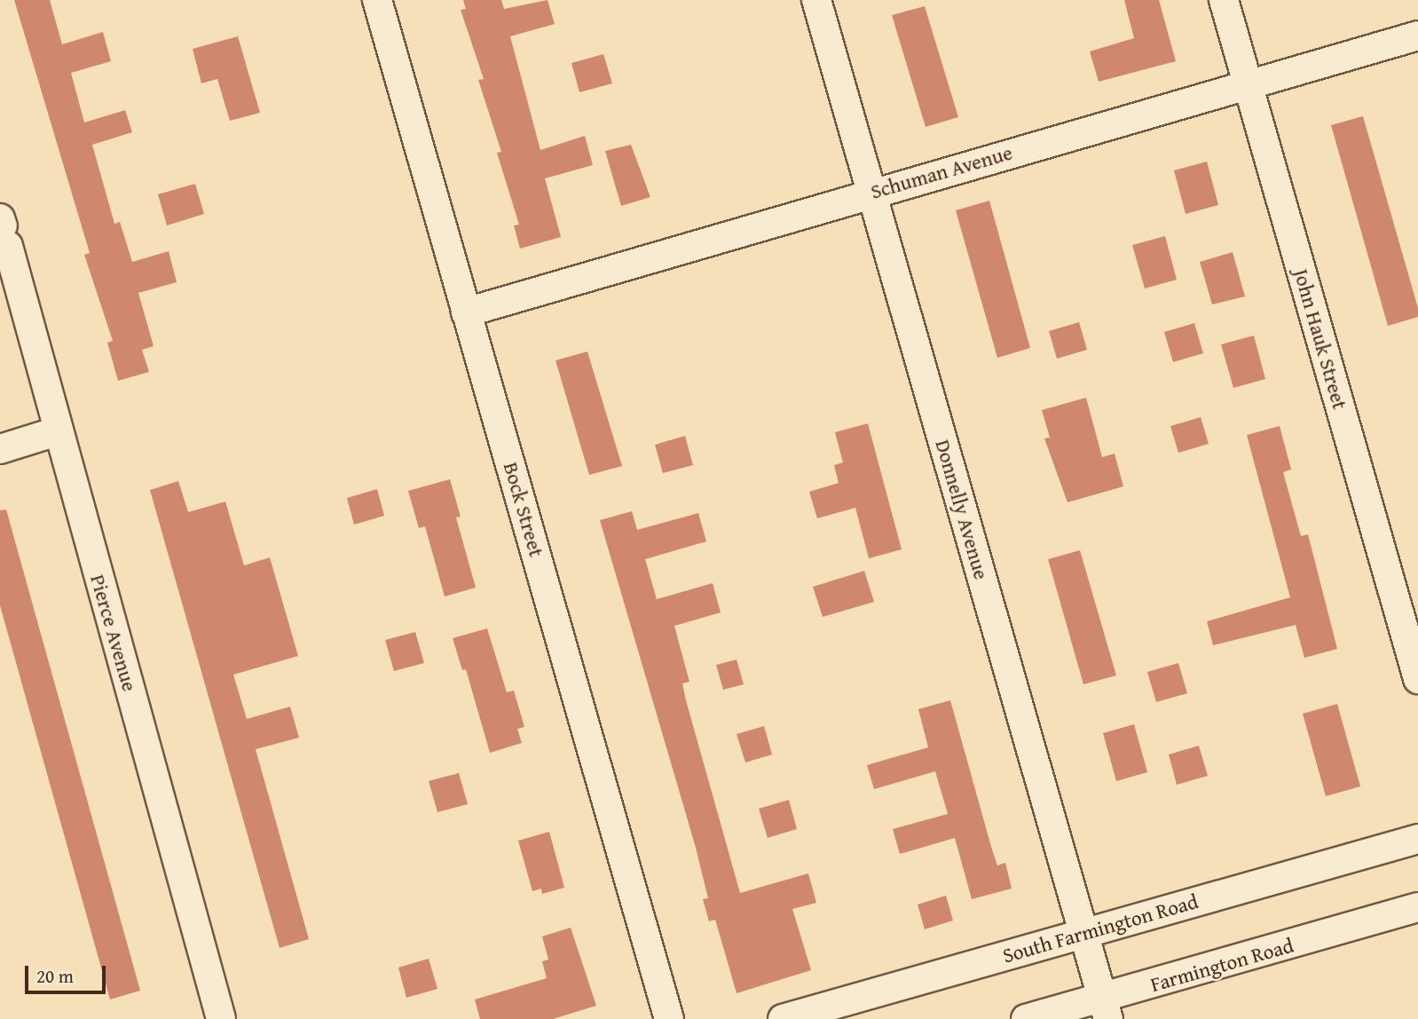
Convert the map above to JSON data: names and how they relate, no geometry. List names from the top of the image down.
{
  "streets": {
    "street": [
      "Schuman Avenue",
      "John Hauk Street",
      "Bock Street",
      "Donnelly Avenue",
      "Pierce Avenue",
      "South Farmington Road",
      "Farmington Road"
    ]
  },
  "crossings": [
    ["Schuman Avenue", "John Hauk Street"],
    ["Schuman Avenue", "Bock Street"],
    ["Schuman Avenue", "Donnelly Avenue"],
    ["Donnelly Avenue", "South Farmington Road"],
    ["Donnelly Avenue", "Farmington Road"]
  ],
  "scale_bar": "20 m"
}
